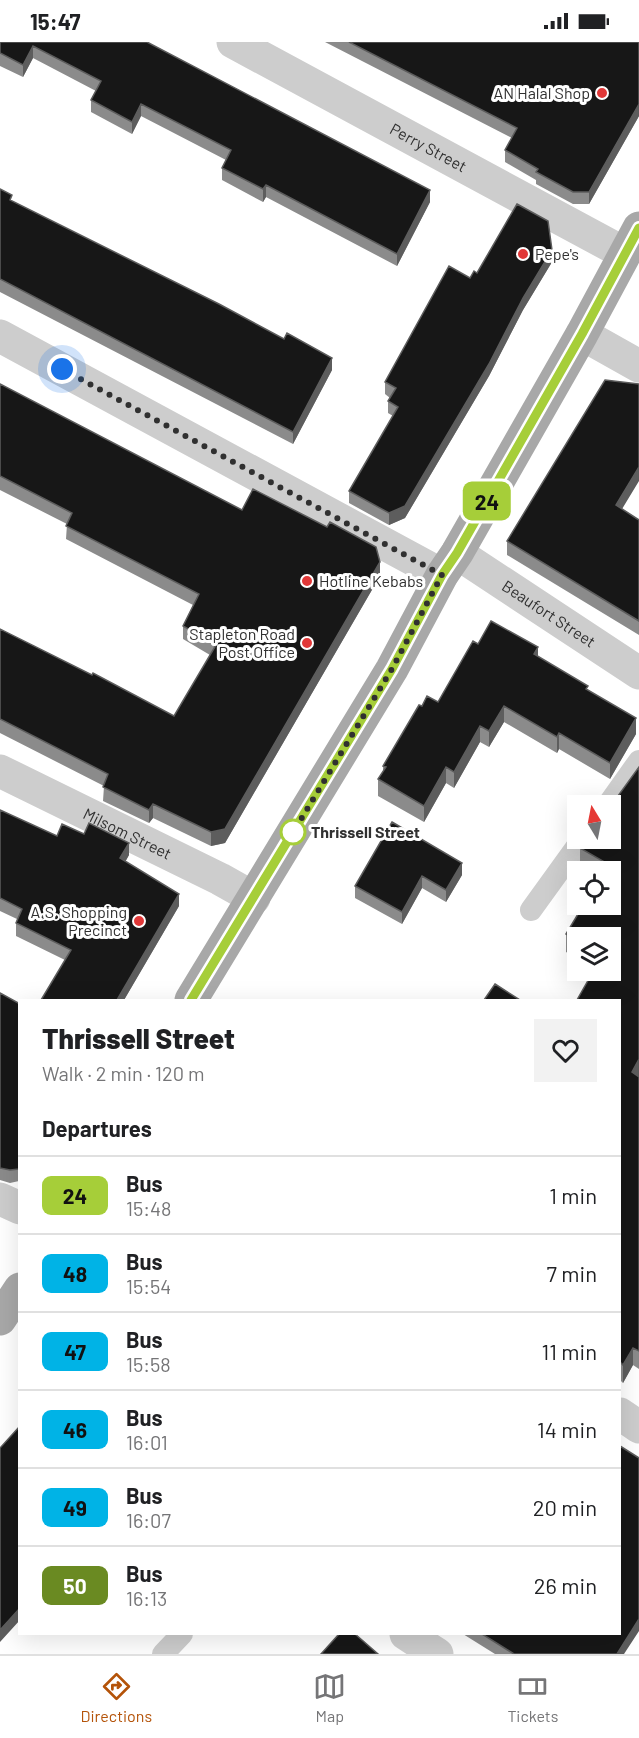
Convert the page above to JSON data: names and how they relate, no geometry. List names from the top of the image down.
{
  "streets": {
    "street": ["Perry Street", "Beaufort Street", "Milsom Street"]
  },
  "places": [
    "AN Halal Shop",
    "Pepe's",
    "Hotline Kebabs",
    "Stapleton Road Post Office",
    "Thrissell Street",
    "A.S. Shopping Precinct"
  ],
  "lines": ["bus line 24"],
  "north": "top",
  "page": {
    "status": "15:47",
    "on_map": "24",
    "heading": [
      ["Thrissell Street", "Walk · 2 min · 120 m"],
      "Departures"
    ],
    "list": [
      {
        "mark": "24",
        "name": "Bus",
        "note": "15:48",
        "value": "1 min"
      },
      {
        "mark": "48",
        "name": "Bus",
        "note": "15:54",
        "value": "7 min"
      },
      {
        "mark": "47",
        "name": "Bus",
        "note": "15:58",
        "value": "11 min"
      },
      {
        "mark": "46",
        "name": "Bus",
        "note": "16:01",
        "value": "14 min"
      },
      {
        "mark": "49",
        "name": "Bus",
        "note": "16:07",
        "value": "20 min"
      },
      {
        "mark": "50",
        "name": "Bus",
        "note": "16:13",
        "value": "26 min"
      }
    ],
    "tabs": ["Directions", "Map", "Tickets"]
  }
}
